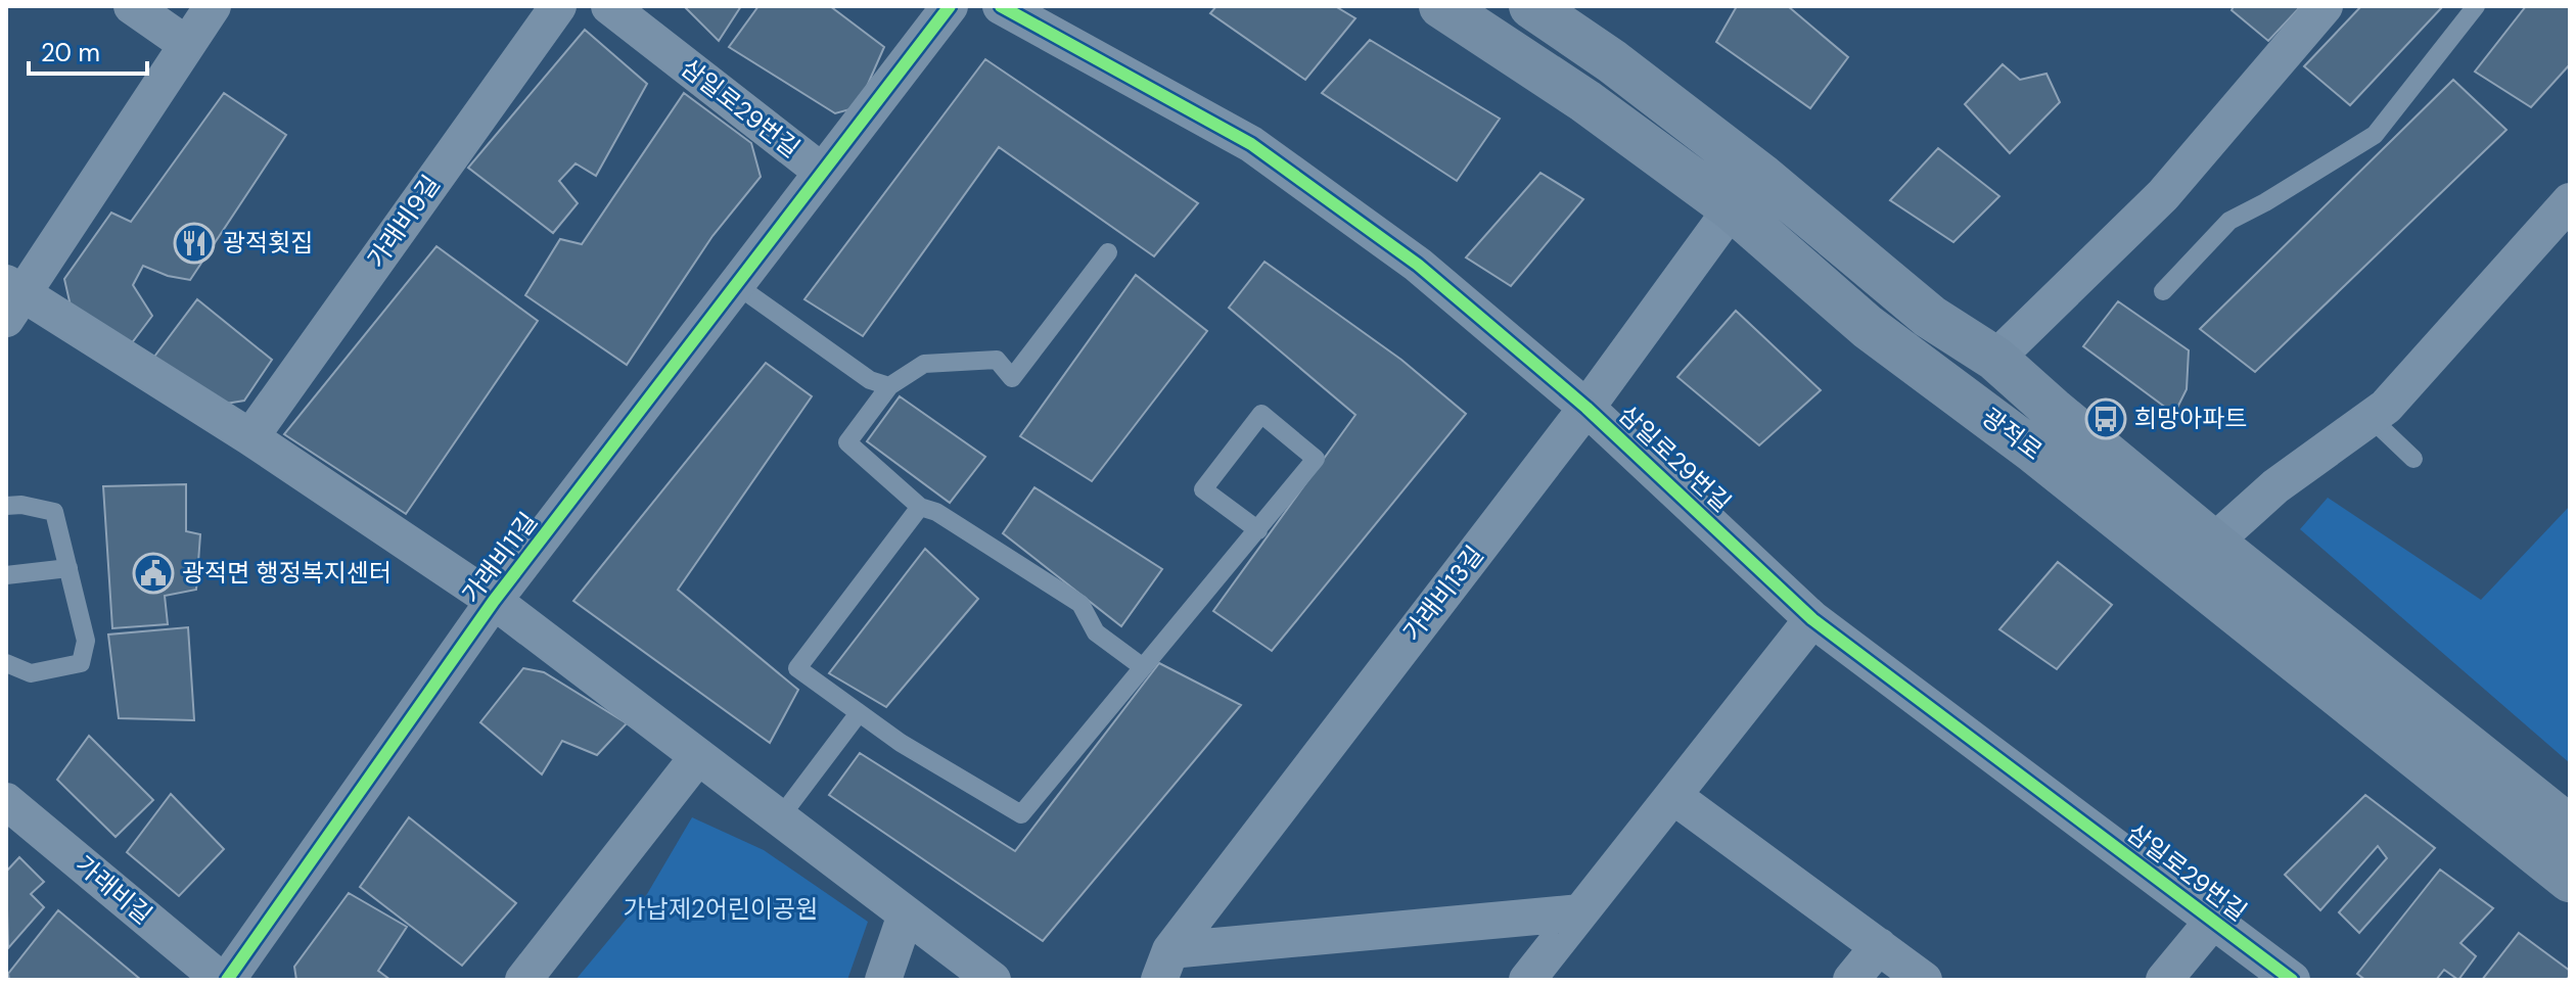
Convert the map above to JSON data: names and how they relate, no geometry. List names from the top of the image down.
{
  "streets": {
    "main road": ["광적로"],
    "street": [
      "삼일로29번길",
      "가래비9길",
      "가래비11길",
      "가래비13길",
      "가래비길"
    ]
  },
  "crossings": [
    ["삼일로29번길", "가래비11길"],
    ["삼일로29번길", "가래비13길"],
    ["광적로", "가래비13길"]
  ],
  "parks": ["가납제2어린이공원"],
  "places": {
    "restaurant": ["광적횟집"],
    "bus stop": ["희망아파트"],
    "public building": ["광적면 행정복지센터"]
  },
  "scale_bar": "20 m"
}
